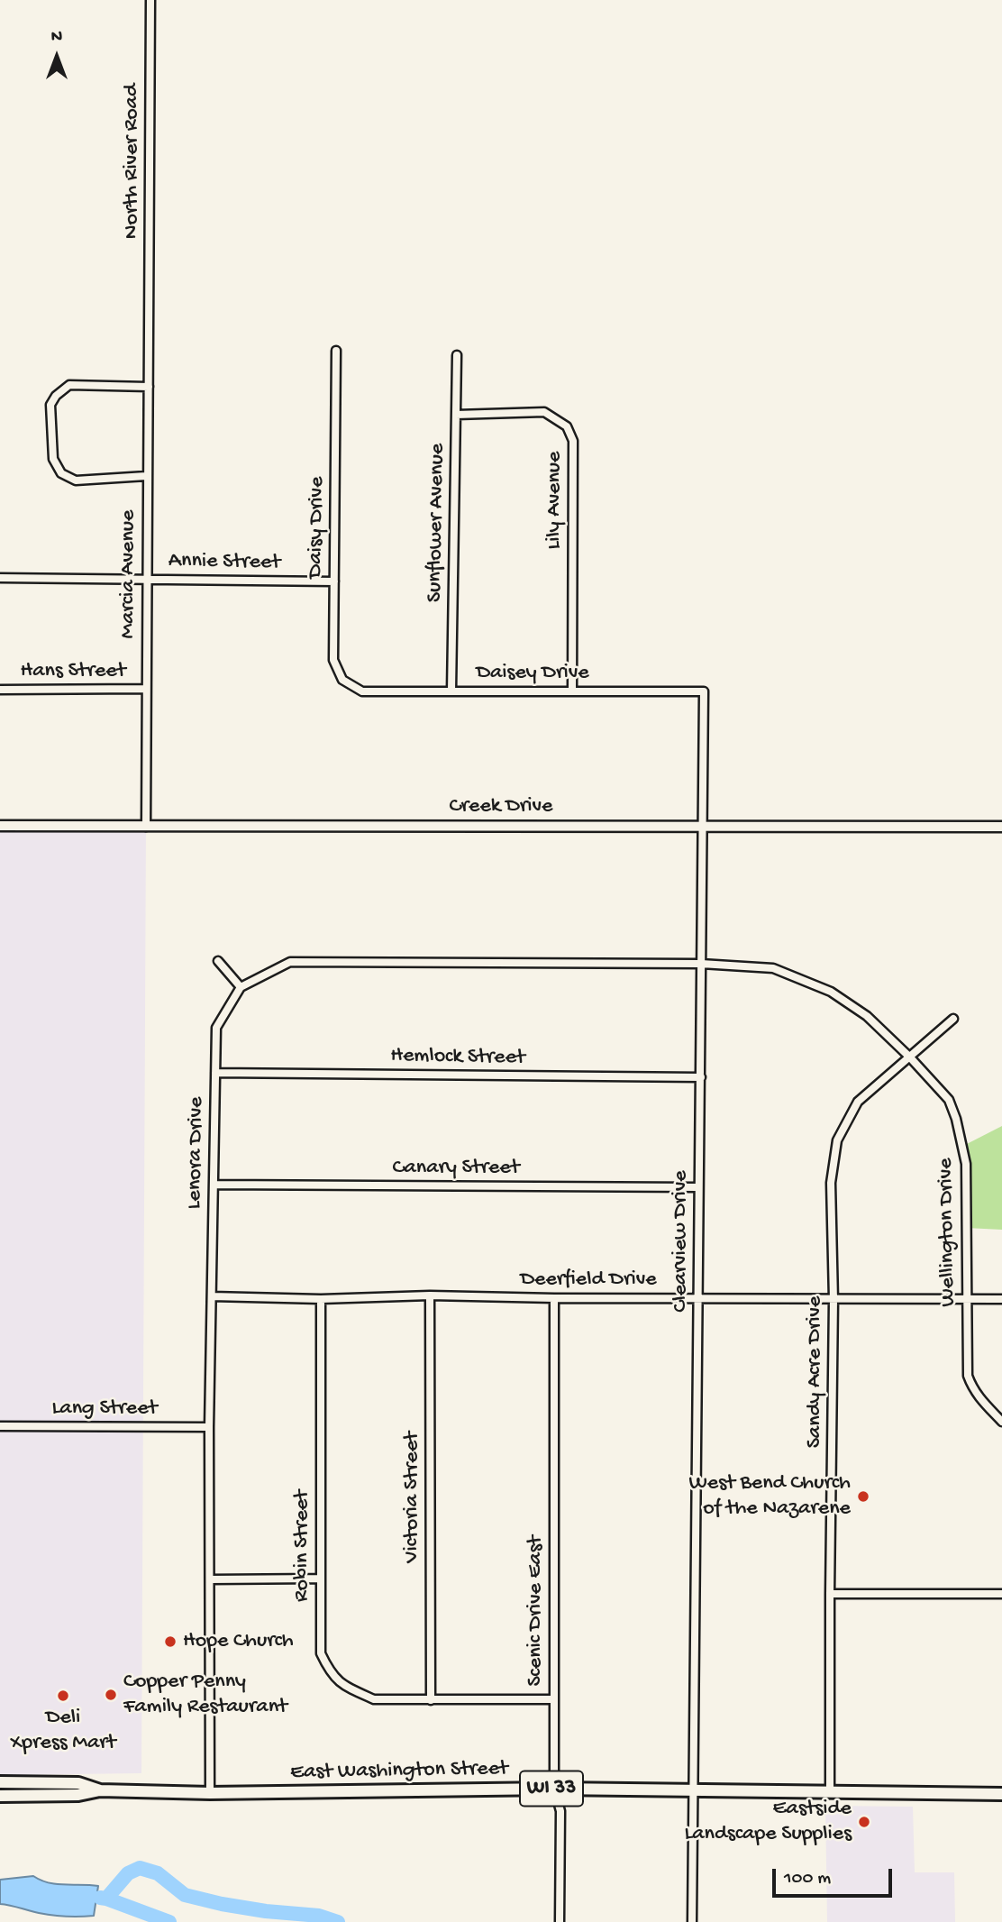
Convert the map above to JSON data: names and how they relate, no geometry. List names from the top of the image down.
{
  "streets": {
    "main road": ["East Washington Street", "WI 33"],
    "street": [
      "North River Road",
      "Lily Avenue",
      "Sunflower Avenue",
      "Daisy Drive",
      "Annie Street",
      "Marcia Avenue",
      "Hans Street",
      "Daisey Drive",
      "Creek Drive",
      "Hemlock Street",
      "Lenora Drive",
      "Canary Street",
      "Wellington Drive",
      "Clearview Drive",
      "Deerfield Drive",
      "Sandy Acre Drive",
      "Lang Street",
      "Victoria Street",
      "Robin Street",
      "Scenic Drive East"
    ]
  },
  "crossings": [
    ["North River Road", "Marcia Avenue"],
    ["Lily Avenue", "Sunflower Avenue"],
    ["Lily Avenue", "Daisey Drive"],
    ["Sunflower Avenue", "Daisey Drive"],
    ["Daisy Drive", "Annie Street"],
    ["Daisy Drive", "Daisey Drive"],
    ["Annie Street", "Marcia Avenue"],
    ["Marcia Avenue", "Hans Street"],
    ["Marcia Avenue", "Creek Drive"],
    ["Daisey Drive", "Clearview Drive"],
    ["Creek Drive", "Clearview Drive"],
    ["Hemlock Street", "Lenora Drive"],
    ["Hemlock Street", "Clearview Drive"],
    ["Lenora Drive", "Canary Street"],
    ["Lenora Drive", "Deerfield Drive"],
    ["Lenora Drive", "Lang Street"],
    ["Lenora Drive", "East Washington Street"],
    ["Canary Street", "Clearview Drive"],
    ["Wellington Drive", "Clearview Drive"],
    ["Wellington Drive", "Deerfield Drive"],
    ["Wellington Drive", "Sandy Acre Drive"],
    ["Clearview Drive", "Deerfield Drive"],
    ["Clearview Drive", "East Washington Street"],
    ["Deerfield Drive", "Sandy Acre Drive"],
    ["Deerfield Drive", "Victoria Street"],
    ["Deerfield Drive", "Robin Street"],
    ["Deerfield Drive", "Scenic Drive East"],
    ["Sandy Acre Drive", "East Washington Street"],
    ["Victoria Street", "Robin Street"],
    ["Robin Street", "Scenic Drive East"],
    ["Scenic Drive East", "East Washington Street"]
  ],
  "places": [
    "West Bend Church of the Nazarene",
    "Hope Church",
    "Copper Penny Family Restaurant",
    "Deli Xpress Mart",
    "Eastside Landscape Supplies"
  ],
  "scale_bar": "100 m",
  "north": "top"
}
